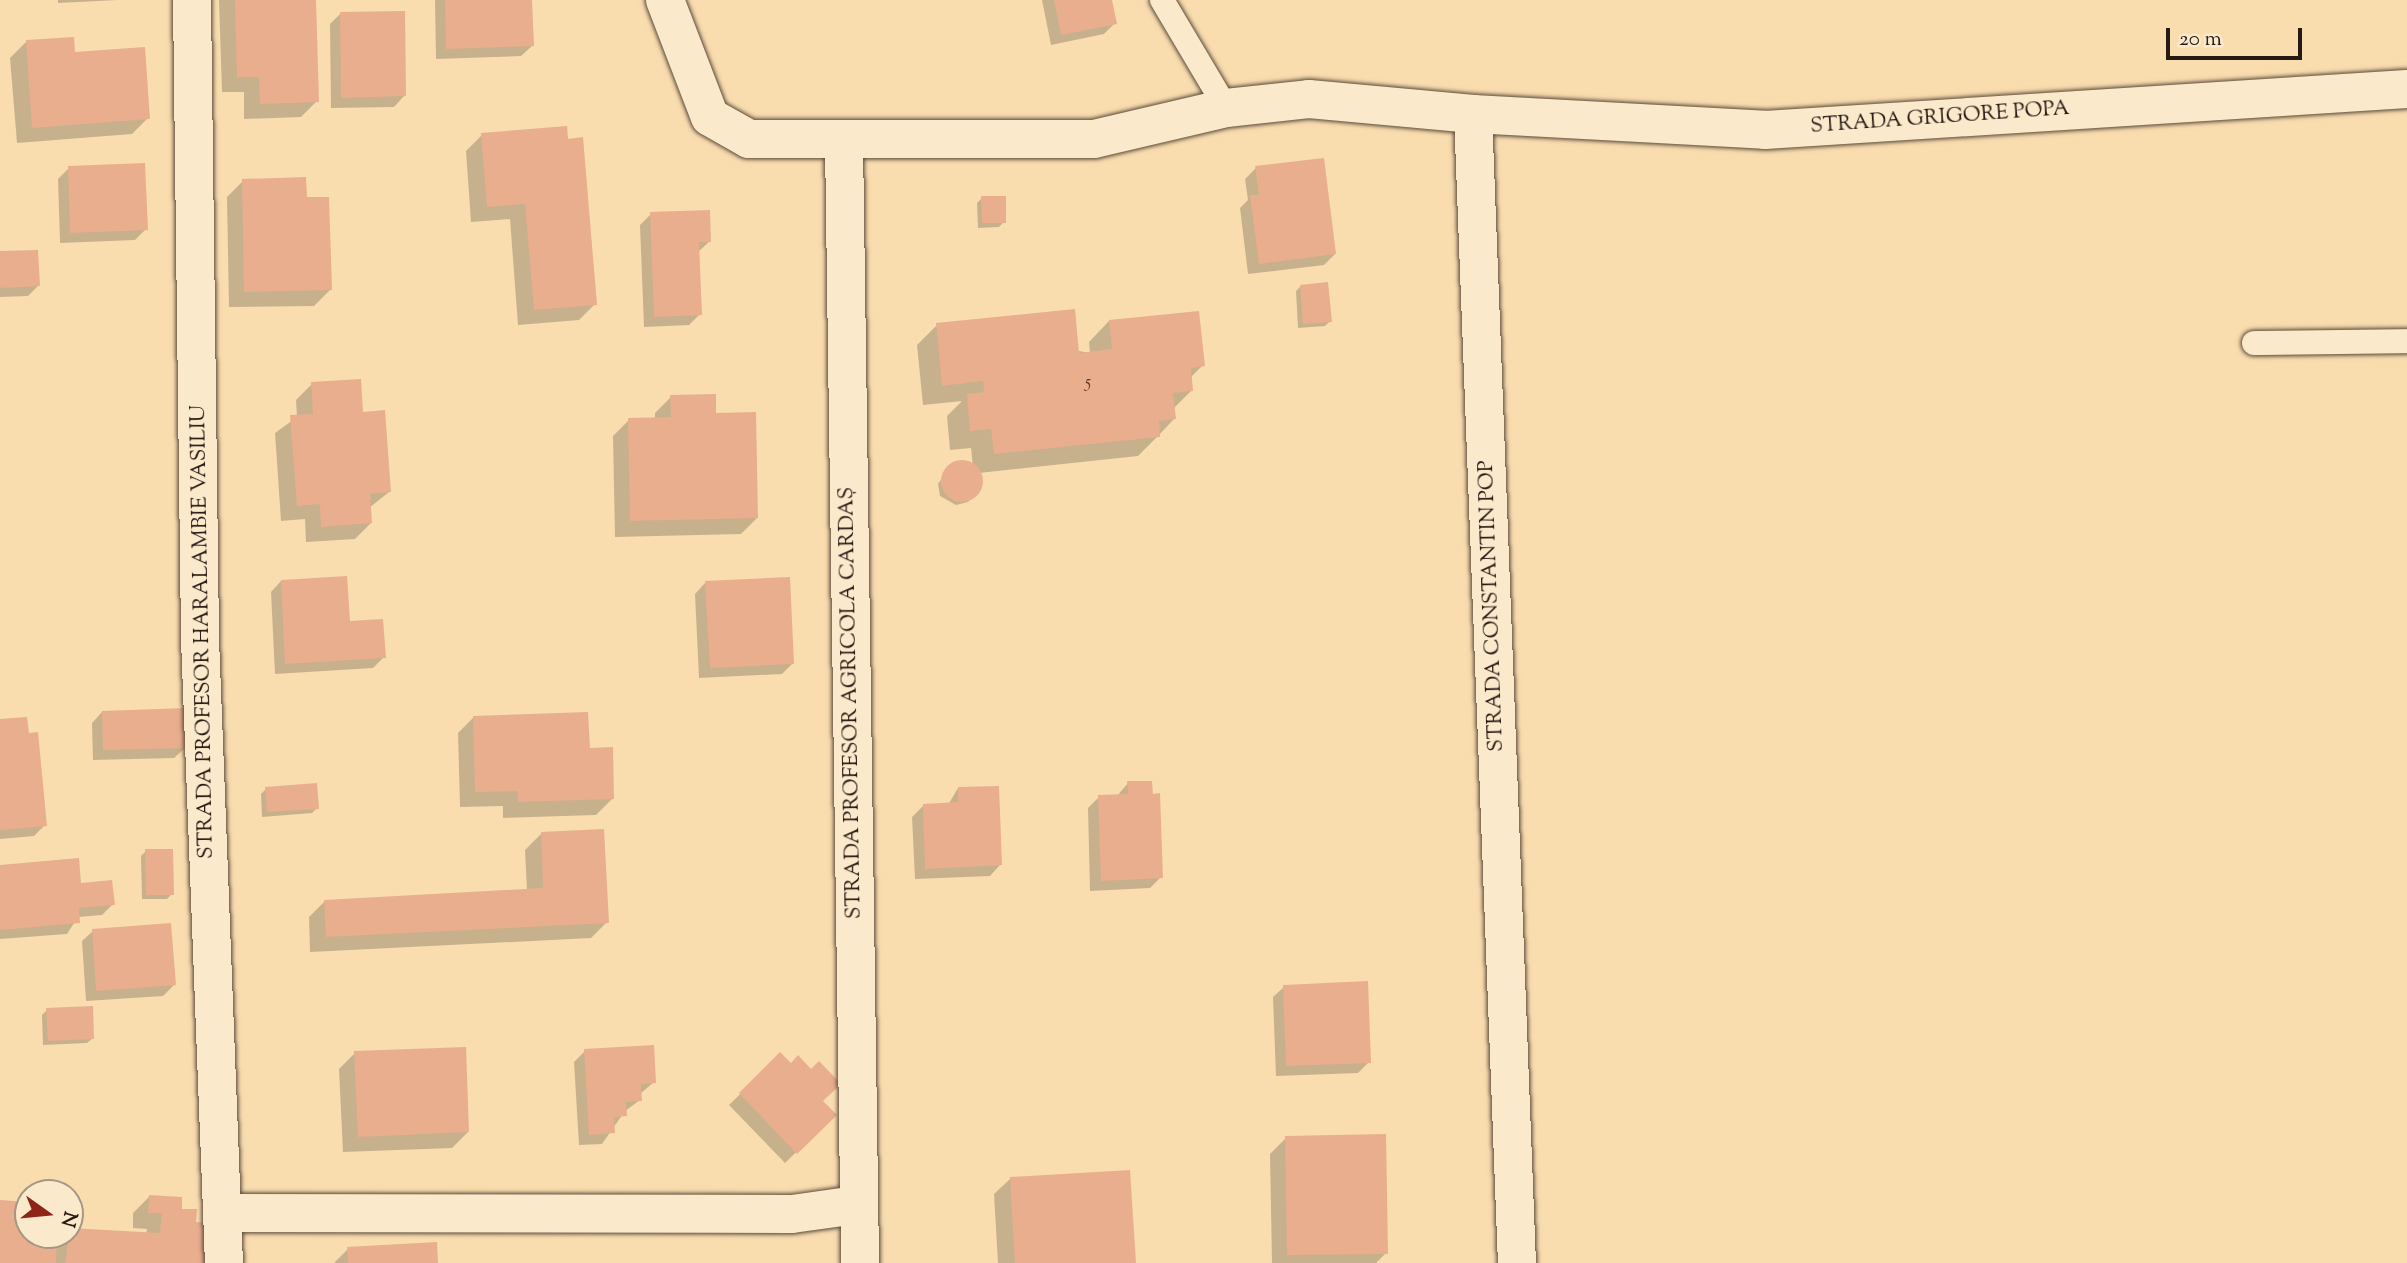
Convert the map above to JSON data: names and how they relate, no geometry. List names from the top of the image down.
{
  "streets": {
    "street": [
      "STRADA GRIGORE POPA",
      "STRADA CONSTANTIN POP",
      "STRADA PROFESOR HARALAMBIE VASILIU",
      "STRADA PROFESOR AGRICOLA CARDAȘ"
    ]
  },
  "crossings": [
    ["STRADA GRIGORE POPA", "STRADA CONSTANTIN POP"]
  ],
  "house_numbers": ["5"],
  "scale_bar": "20 m",
  "north": "right"
}
